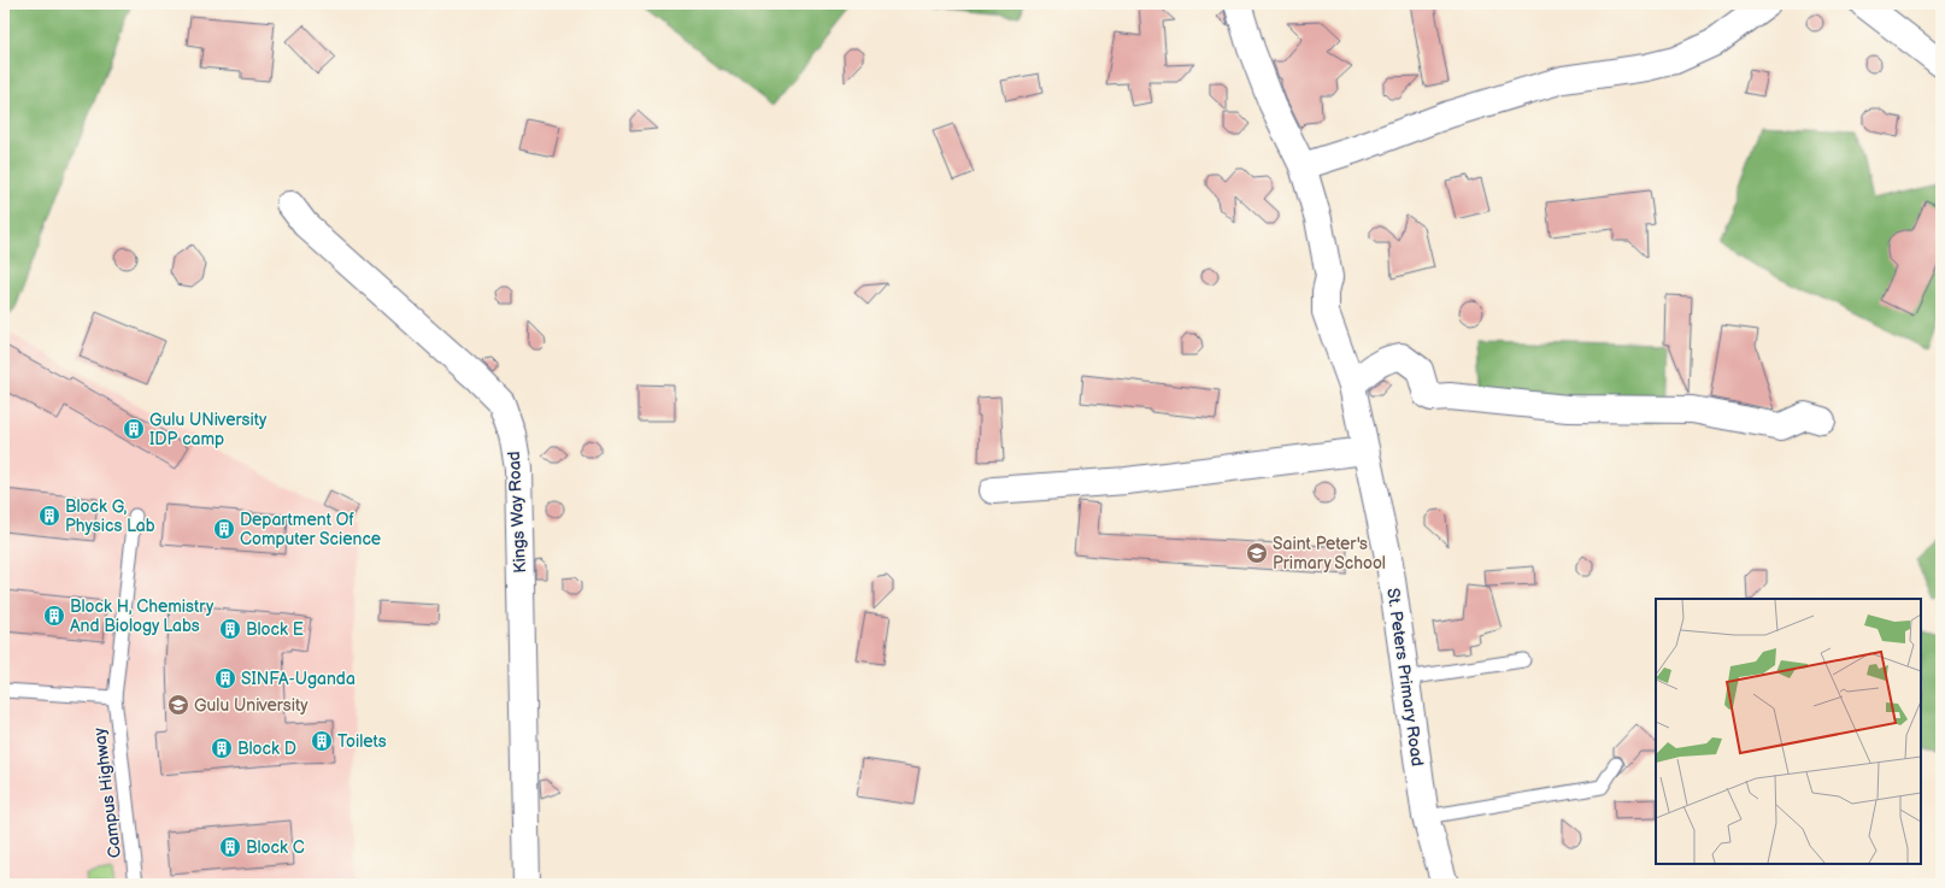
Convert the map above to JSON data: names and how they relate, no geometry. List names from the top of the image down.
{
  "streets": {
    "street": ["Kings Way Road", "St. Peters Primary Road"],
    "lane": ["Campus Highway"]
  },
  "places": {
    "building": [
      "Gulu UNiversity IDP camp",
      "Block G, Physics Lab",
      "Department Of Computer Science",
      "Block H, Chemistry And Biology Labs",
      "Block E",
      "SINFA-Uganda",
      "Toilets",
      "Block D",
      "Block C"
    ],
    "school or university": ["Saint Peter's Primary School", "Gulu University"]
  }
}
